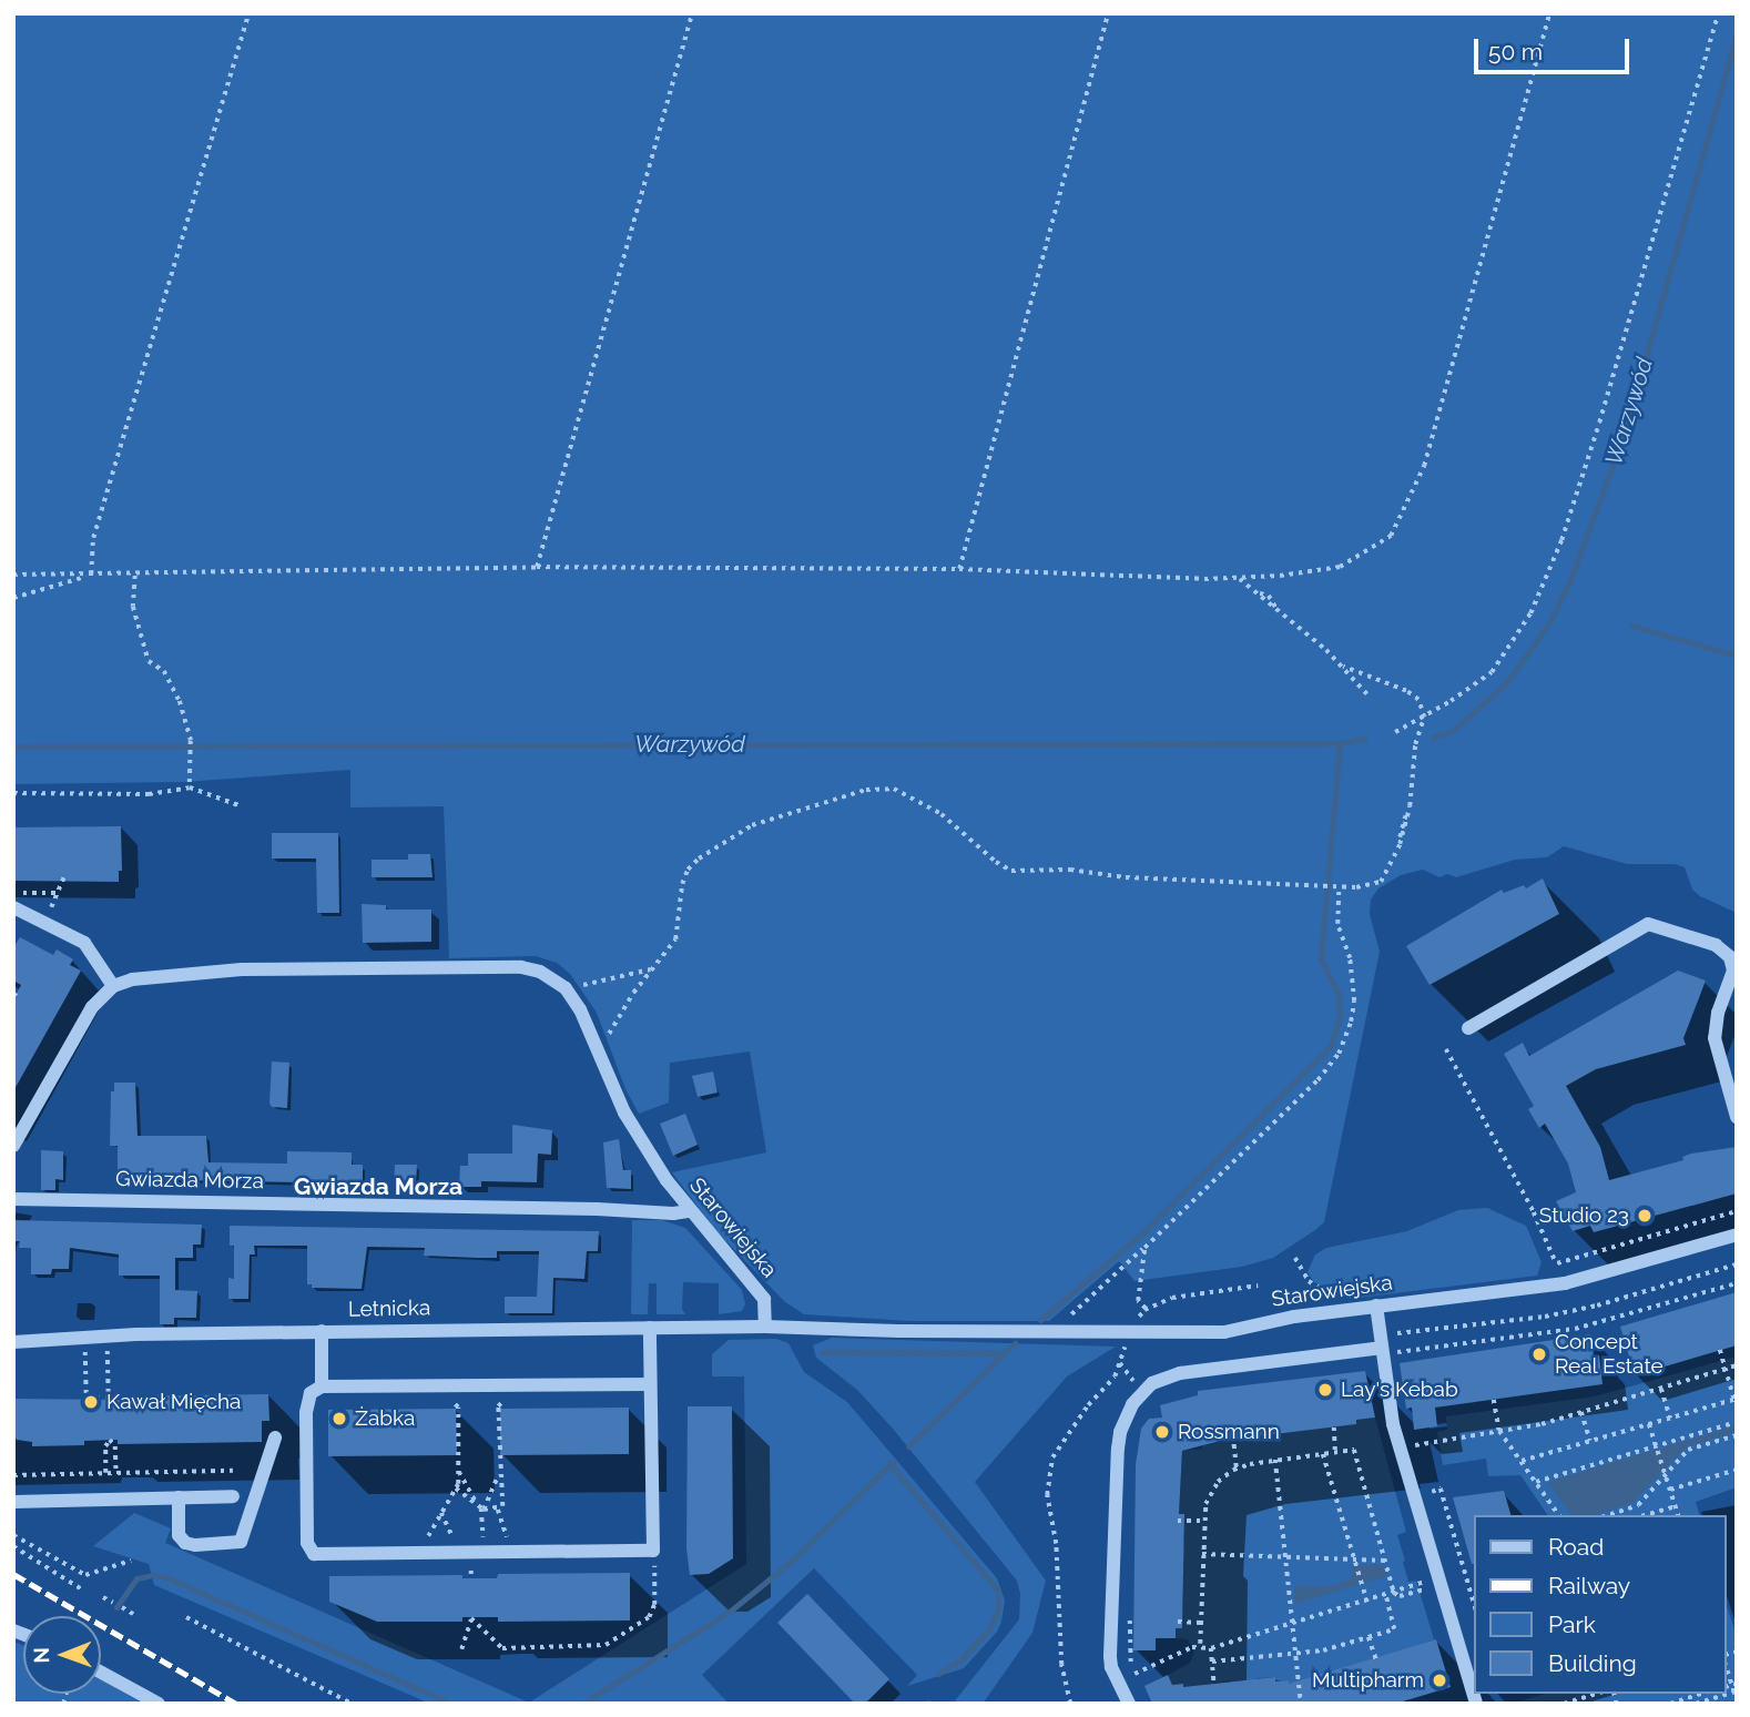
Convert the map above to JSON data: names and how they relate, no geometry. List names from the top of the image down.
{
  "streets": {
    "street": ["Gwiazda Morza", "Starowiejska", "Letnicka"]
  },
  "crossings": [
    ["Gwiazda Morza", "Starowiejska"],
    ["Starowiejska", "Letnicka"]
  ],
  "districts": ["Gwiazda Morza"],
  "water": ["Warzywód"],
  "places": [
    "Studio 23",
    "Concept Real Estate",
    "Lay's Kebab",
    "Kawał Mięcha",
    "Żabka",
    "Rossmann",
    "Multipharm"
  ],
  "legend": [
    "Road",
    "Railway",
    "Park",
    "Building"
  ],
  "scale_bar": "50 m",
  "north": "left"
}
